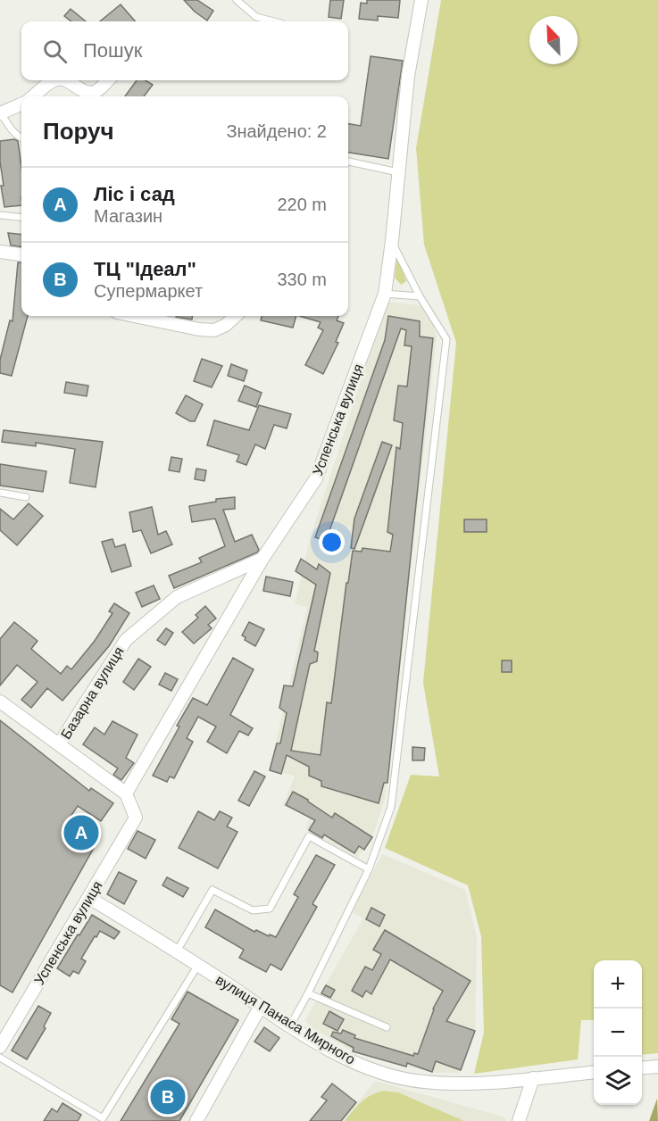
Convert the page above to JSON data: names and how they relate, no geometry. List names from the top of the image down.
{
  "streets": {
    "street": ["Успенська вулиця", "Базарна вулиця", "вулиця Панаса Мирного"]
  },
  "crossings": [
    ["Успенська вулиця", "Базарна вулиця"],
    ["Успенська вулиця", "вулиця Панаса Мирного"]
  ],
  "north": "top left",
  "page": {
    "search": "Пошук",
    "heading": ["Поруч", "Знайдено: 2"],
    "list": [
      {
        "mark": "A",
        "name": "Ліс і сад",
        "note": "Магазин",
        "value": "220 m"
      },
      {
        "mark": "B",
        "name": "ТЦ \"Ідеал\"",
        "note": "Супермаркет",
        "value": "330 m"
      }
    ],
    "pins": ["A", "B"],
    "map_buttons": ["+", "−"]
  }
}
